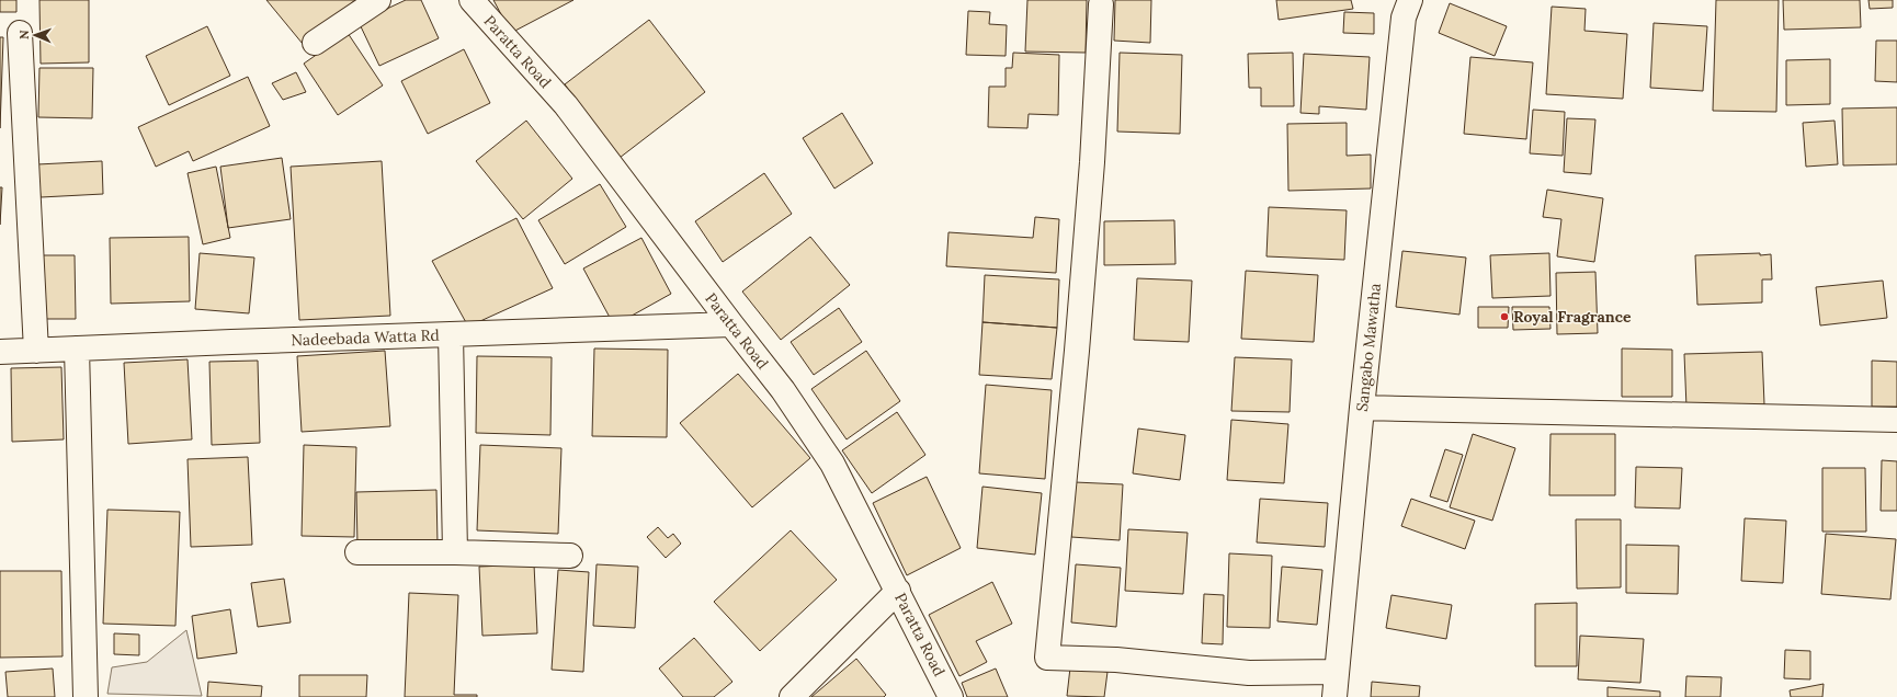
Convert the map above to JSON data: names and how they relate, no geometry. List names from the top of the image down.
{
  "streets": {
    "street": ["Paratta Road", "Nadeebada Watta Rd", "Sangabo Mawatha"]
  },
  "crossings": [
    ["Paratta Road", "Nadeebada Watta Rd"]
  ],
  "places": ["Royal Fragrance"],
  "north": "left"
}
